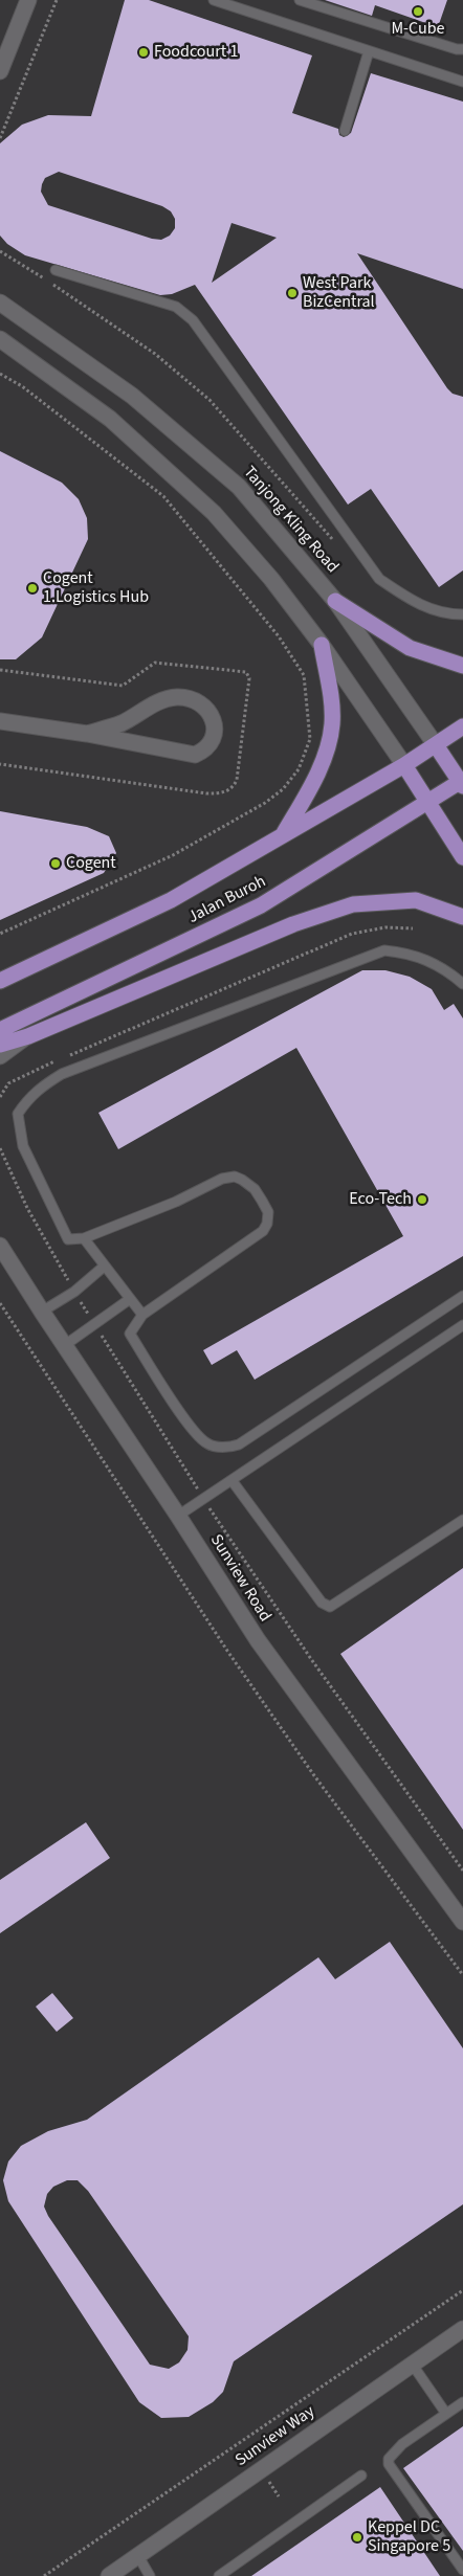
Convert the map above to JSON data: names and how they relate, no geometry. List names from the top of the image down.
{
  "streets": {
    "main road": ["Jalan Buroh"],
    "street": ["Tanjong Kling Road", "Sunview Road", "Sunview Way"]
  },
  "crossings": [
    ["Tanjong Kling Road", "Jalan Buroh"]
  ],
  "places": [
    "M-Cube",
    "Foodcourt 1",
    "West Park BizCentral",
    "Cogent 1.Logistics Hub",
    "Cogent",
    "Eco-Tech",
    "Keppel DC Singapore 5"
  ]
}
